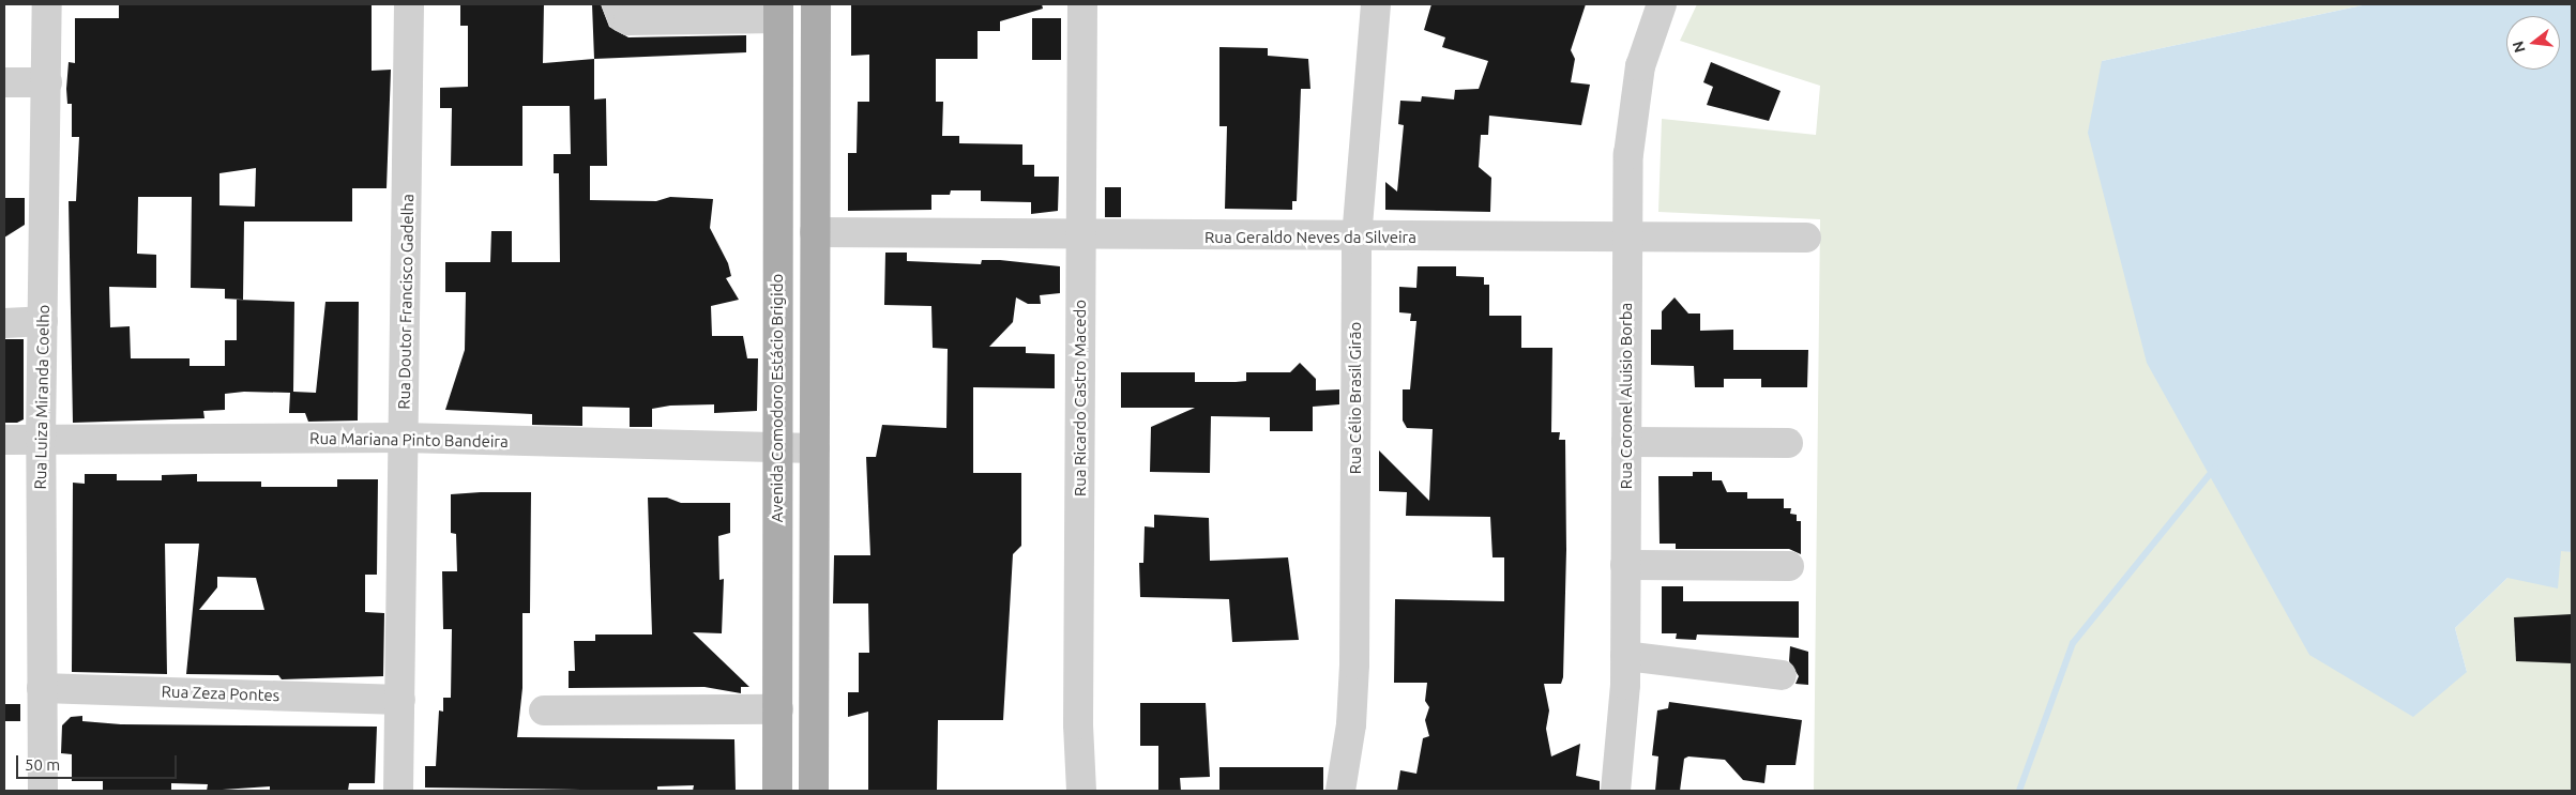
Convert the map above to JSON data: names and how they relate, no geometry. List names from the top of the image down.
{
  "streets": {
    "main road": ["Avenida Comodoro Estácio Brigido"],
    "street": [
      "Rua Geraldo Neves da Silveira",
      "Rua Doutor Francisco Gadelha",
      "Rua Coronel Aluisio Borba",
      "Rua Luiza Miranda Coelho",
      "Rua Ricardo Castro Macedo",
      "Rua Célio Brasil Girão",
      "Rua Mariana Pinto Bandeira",
      "Rua Zeza Pontes"
    ]
  },
  "crossings": [
    ["Rua Geraldo Neves da Silveira", "Rua Coronel Aluisio Borba"],
    ["Rua Geraldo Neves da Silveira", "Rua Ricardo Castro Macedo"],
    ["Rua Geraldo Neves da Silveira", "Rua Célio Brasil Girão"],
    ["Rua Doutor Francisco Gadelha", "Rua Mariana Pinto Bandeira"],
    ["Rua Doutor Francisco Gadelha", "Rua Zeza Pontes"],
    ["Rua Luiza Miranda Coelho", "Rua Mariana Pinto Bandeira"],
    ["Rua Luiza Miranda Coelho", "Rua Zeza Pontes"],
    ["Avenida Comodoro Estácio Brigido", "Rua Mariana Pinto Bandeira"]
  ],
  "scale_bar": "50 m",
  "north": "left"
}
